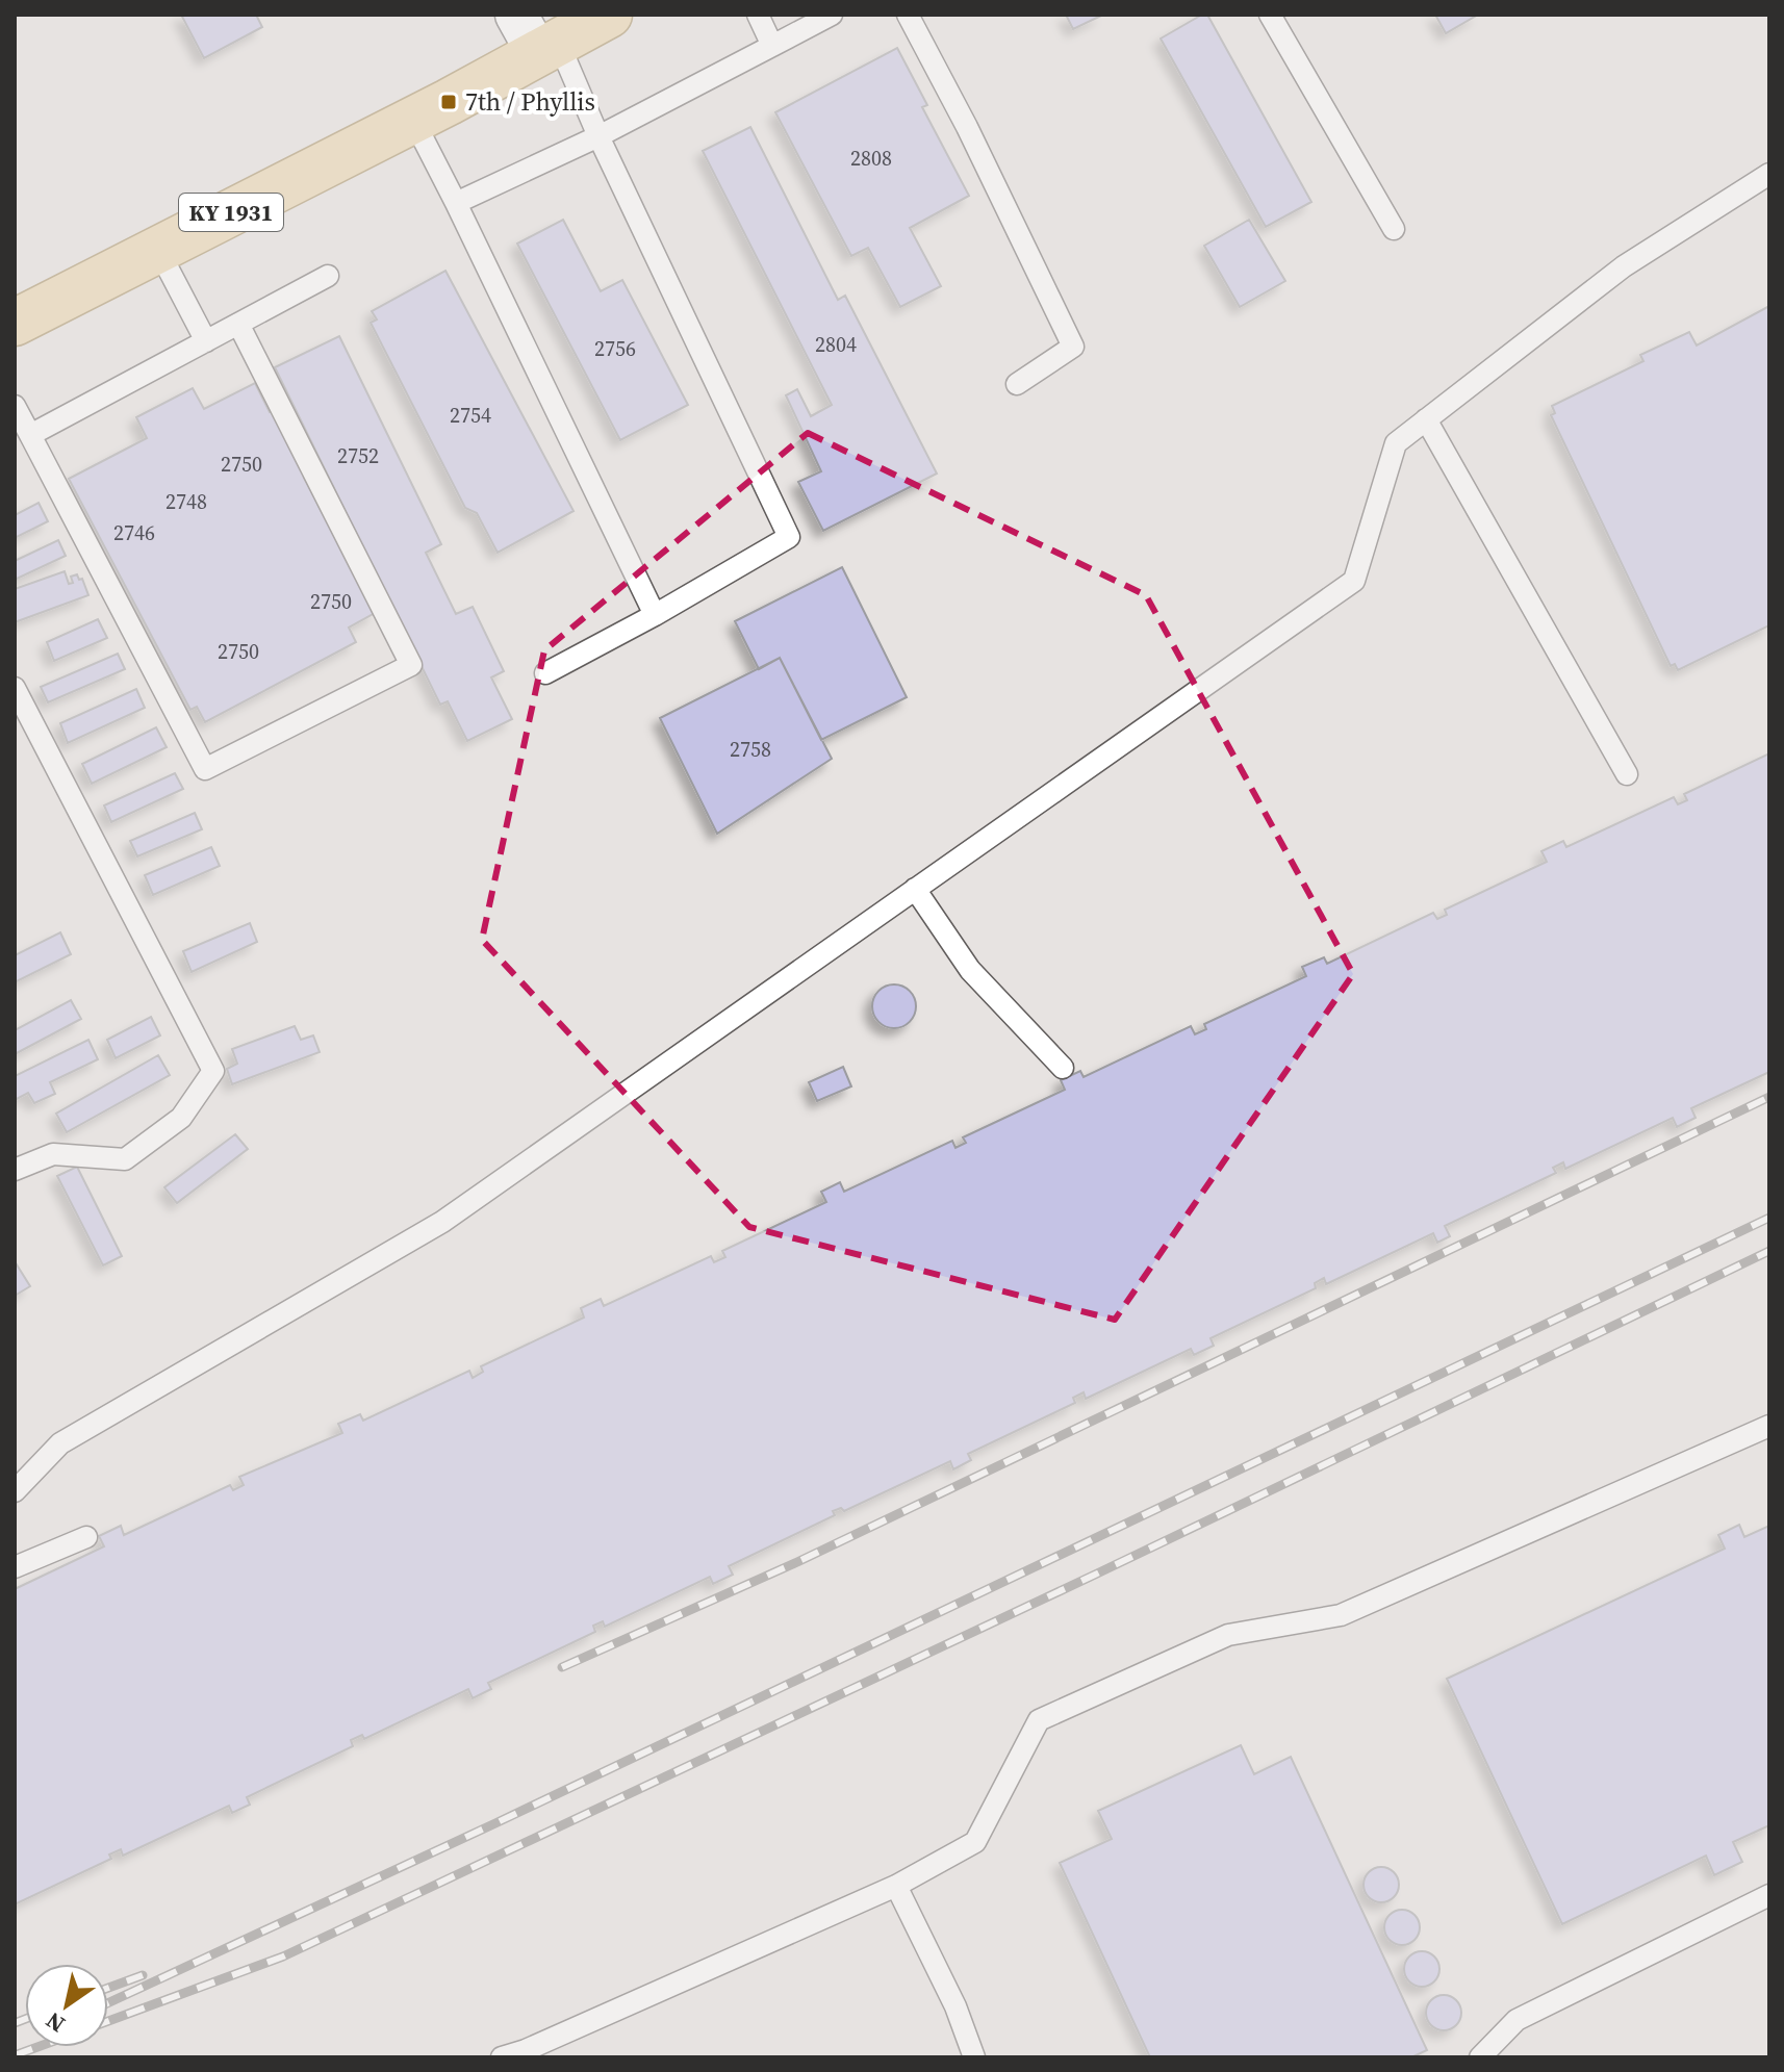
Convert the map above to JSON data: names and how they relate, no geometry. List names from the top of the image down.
{
  "streets": {
    "main road": ["KY 1931"]
  },
  "places": {
    "transit": ["7th / Phyllis"]
  },
  "house_numbers": [
    "2808",
    "2804",
    "2756",
    "2754",
    "2752",
    "2750",
    "2748",
    "2746",
    "2750",
    "2750",
    "2758"
  ],
  "north": "bottom left"
}
